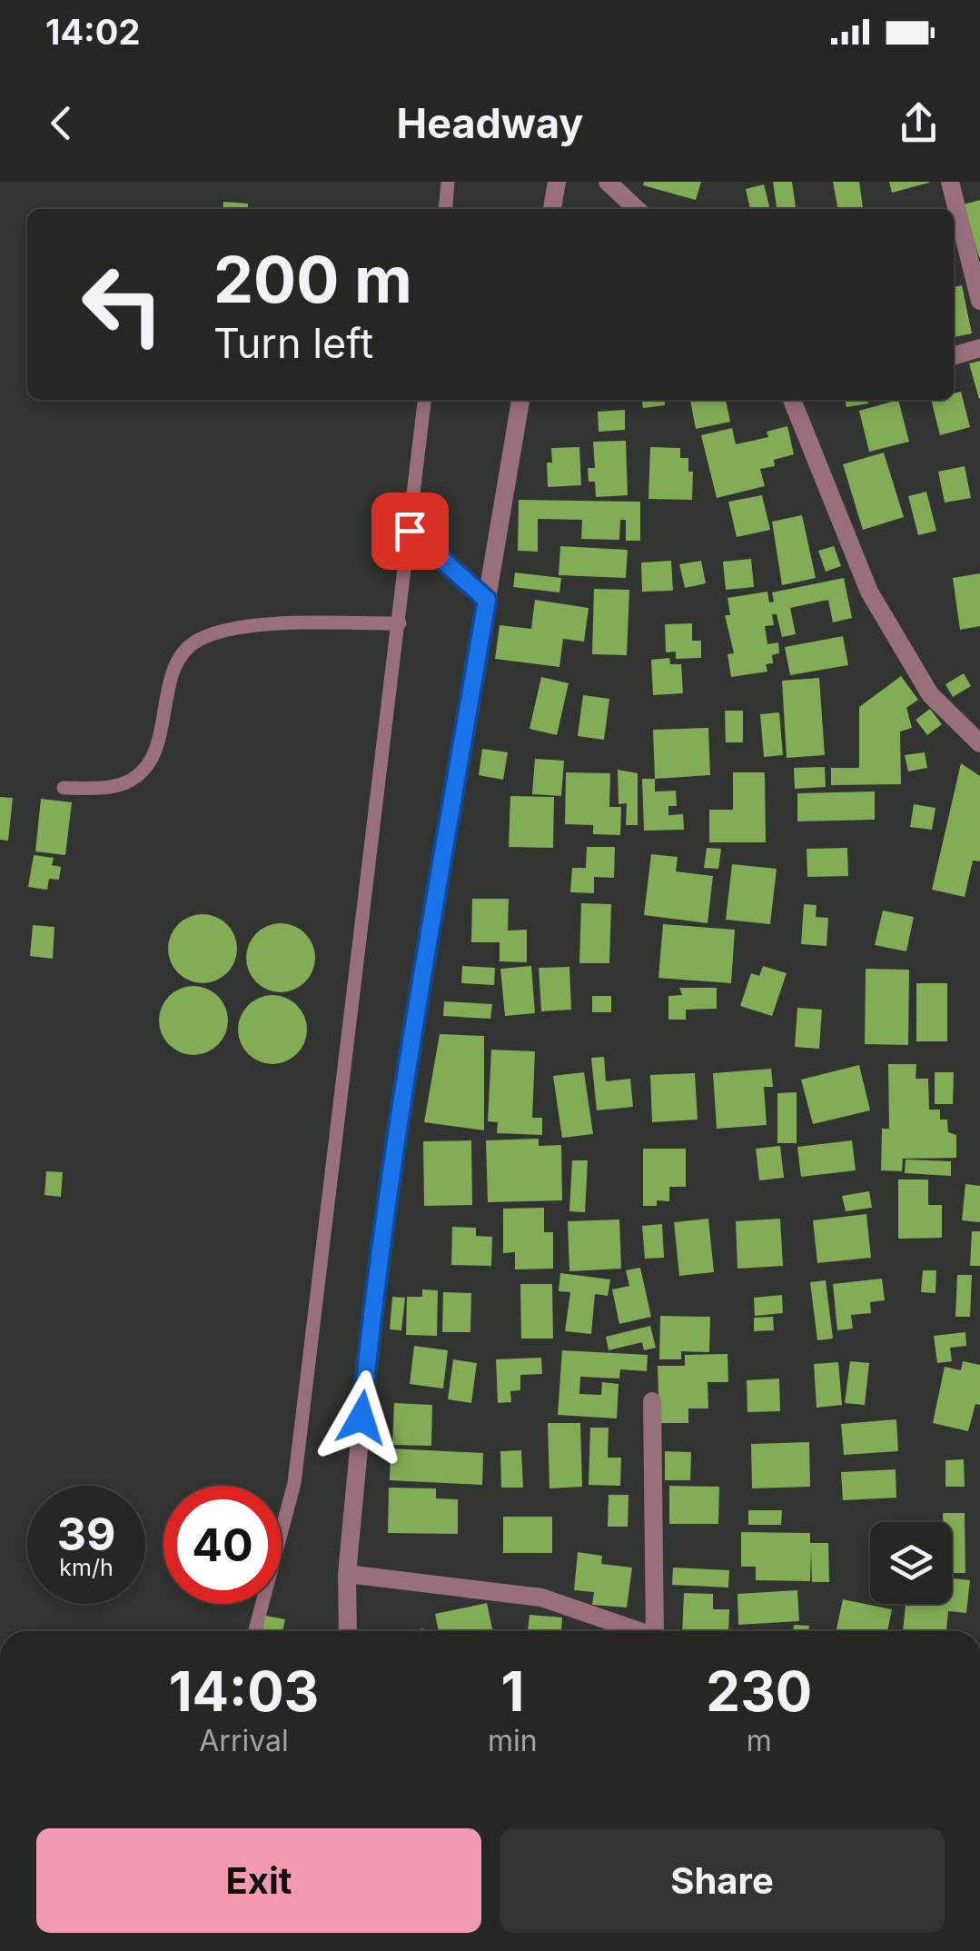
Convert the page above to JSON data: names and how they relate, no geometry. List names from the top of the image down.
{
  "page": {
    "status": "14:02",
    "header": "Headway",
    "turn": ["200 m", "Turn left"],
    "speed": "39 km/h",
    "limit": "40",
    "eta": [
      "14:03",
      "Arrival",
      "1",
      "min",
      "230",
      "m"
    ],
    "buttons": ["Exit", "Share"]
  }
}
